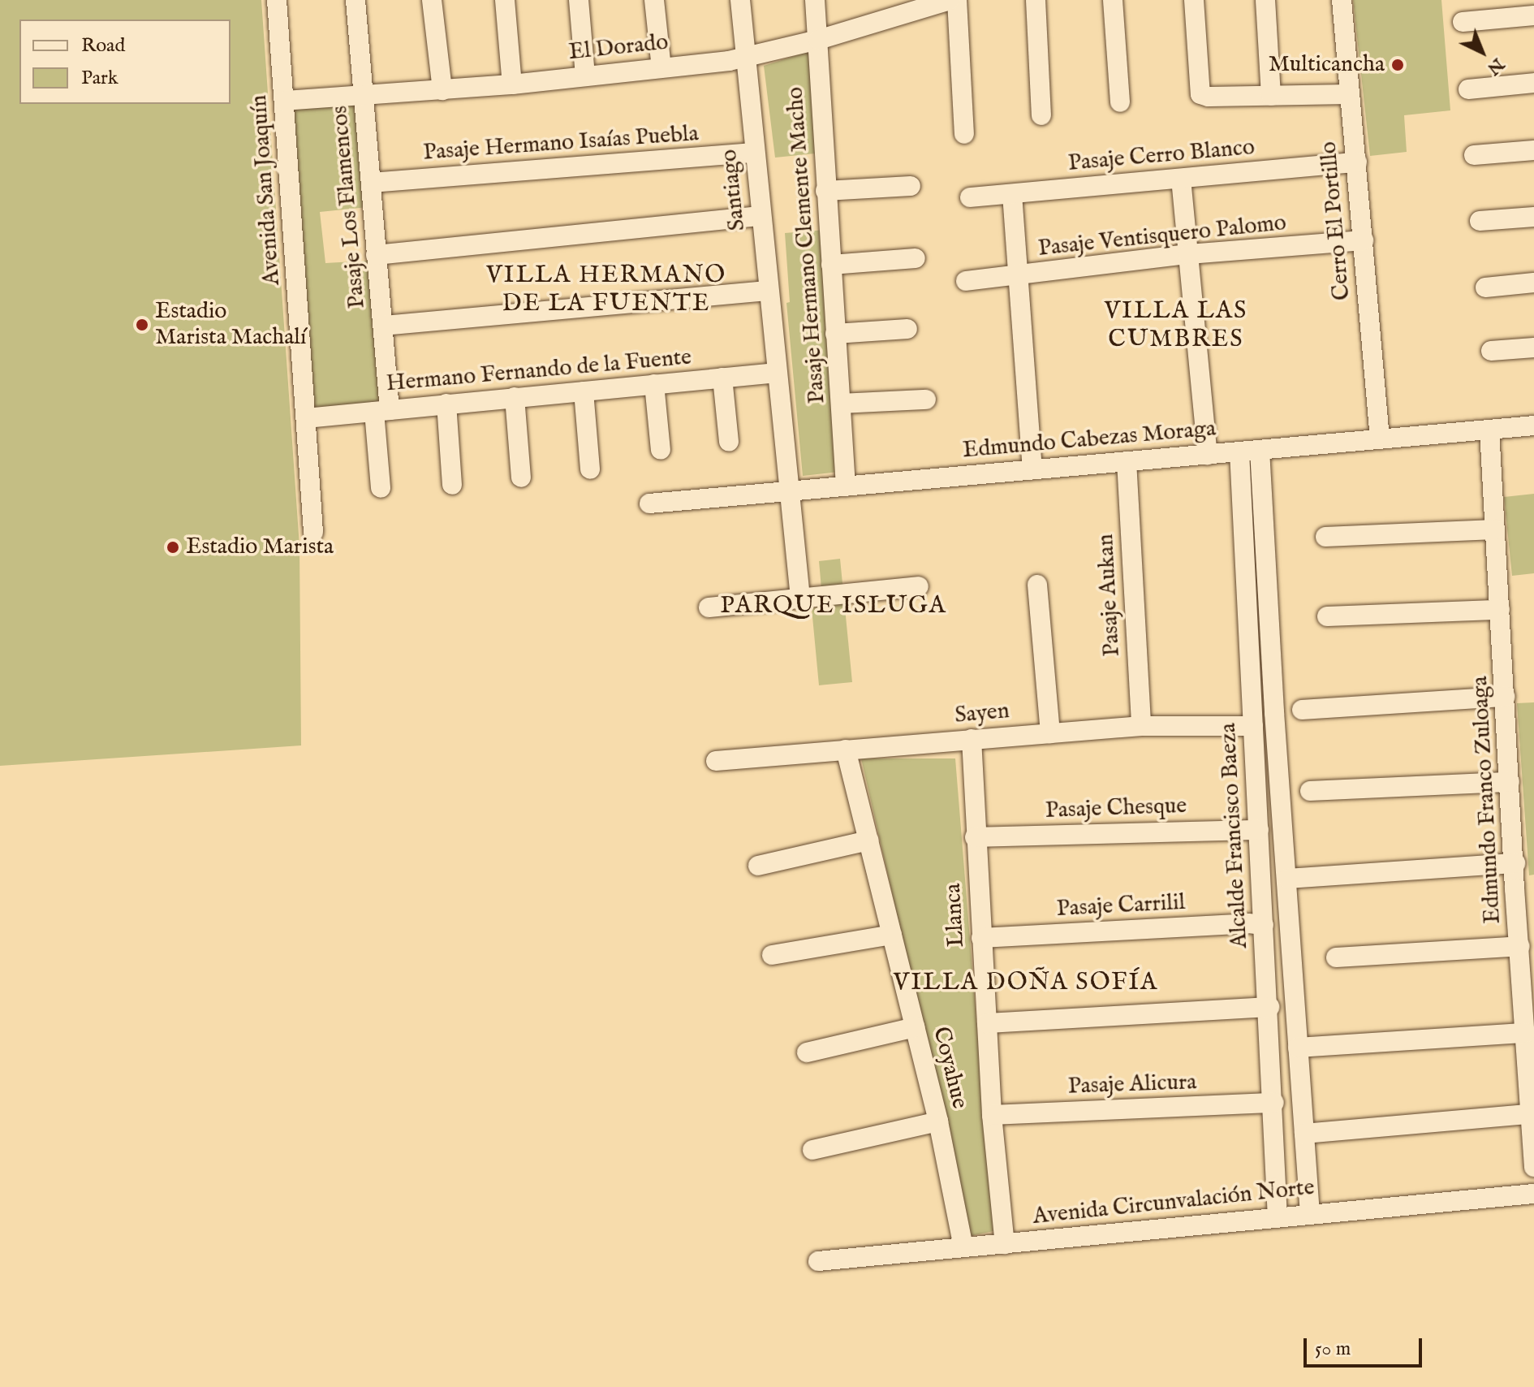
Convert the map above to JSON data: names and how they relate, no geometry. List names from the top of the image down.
{
  "streets": {
    "street": [
      "El Dorado",
      "Pasaje Hermano Isaías Puebla",
      "Pasaje Cerro Blanco",
      "Avenida San Joaquín",
      "Santiago",
      "Pasaje Los Flamencos",
      "Cerro El Portillo",
      "Pasaje Ventisquero Palomo",
      "Pasaje Hermano Clemente Macho",
      "Hermano Fernando de la Fuente",
      "Edmundo Cabezas Moraga",
      "Pasaje Aukan",
      "Sayen",
      "Edmundo Franco Zuloaga",
      "Pasaje Chesque",
      "Alcalde Francisco Baeza",
      "Pasaje Carrilil",
      "Llanca",
      "Coyahue",
      "Pasaje Alicura",
      "Avenida Circunvalación Norte"
    ]
  },
  "crossings": [
    ["El Dorado", "Avenida San Joaquín"],
    ["El Dorado", "Santiago"],
    ["El Dorado", "Pasaje Los Flamencos"],
    ["El Dorado", "Pasaje Hermano Clemente Macho"],
    ["Pasaje Hermano Isaías Puebla", "Santiago"],
    ["Pasaje Hermano Isaías Puebla", "Pasaje Los Flamencos"],
    ["Pasaje Cerro Blanco", "Cerro El Portillo"],
    ["Avenida San Joaquín", "Hermano Fernando de la Fuente"],
    ["Santiago", "Hermano Fernando de la Fuente"],
    ["Santiago", "Edmundo Cabezas Moraga"],
    ["Pasaje Los Flamencos", "Hermano Fernando de la Fuente"],
    ["Cerro El Portillo", "Pasaje Ventisquero Palomo"],
    ["Cerro El Portillo", "Edmundo Cabezas Moraga"],
    ["Pasaje Hermano Clemente Macho", "Edmundo Cabezas Moraga"],
    ["Edmundo Cabezas Moraga", "Pasaje Aukan"],
    ["Edmundo Cabezas Moraga", "Edmundo Franco Zuloaga"],
    ["Edmundo Cabezas Moraga", "Alcalde Francisco Baeza"],
    ["Pasaje Aukan", "Sayen"],
    ["Sayen", "Alcalde Francisco Baeza"],
    ["Sayen", "Llanca"],
    ["Sayen", "Coyahue"],
    ["Pasaje Chesque", "Alcalde Francisco Baeza"],
    ["Pasaje Chesque", "Llanca"],
    ["Alcalde Francisco Baeza", "Pasaje Carrilil"],
    ["Alcalde Francisco Baeza", "Pasaje Alicura"],
    ["Alcalde Francisco Baeza", "Avenida Circunvalación Norte"],
    ["Pasaje Carrilil", "Llanca"],
    ["Llanca", "Pasaje Alicura"],
    ["Llanca", "Avenida Circunvalación Norte"],
    ["Coyahue", "Avenida Circunvalación Norte"]
  ],
  "districts": [
    "VILLA HERMANO DE LA FUENTE",
    "VILLA LAS CUMBRES",
    "PARQUE ISLUGA",
    "VILLA DOÑA SOFÍA"
  ],
  "places": ["Multicancha", "Estadio Marista Machalí", "Estadio Marista"],
  "legend": ["Road", "Park"],
  "scale_bar": "50 m",
  "north": "bottom right"
}
